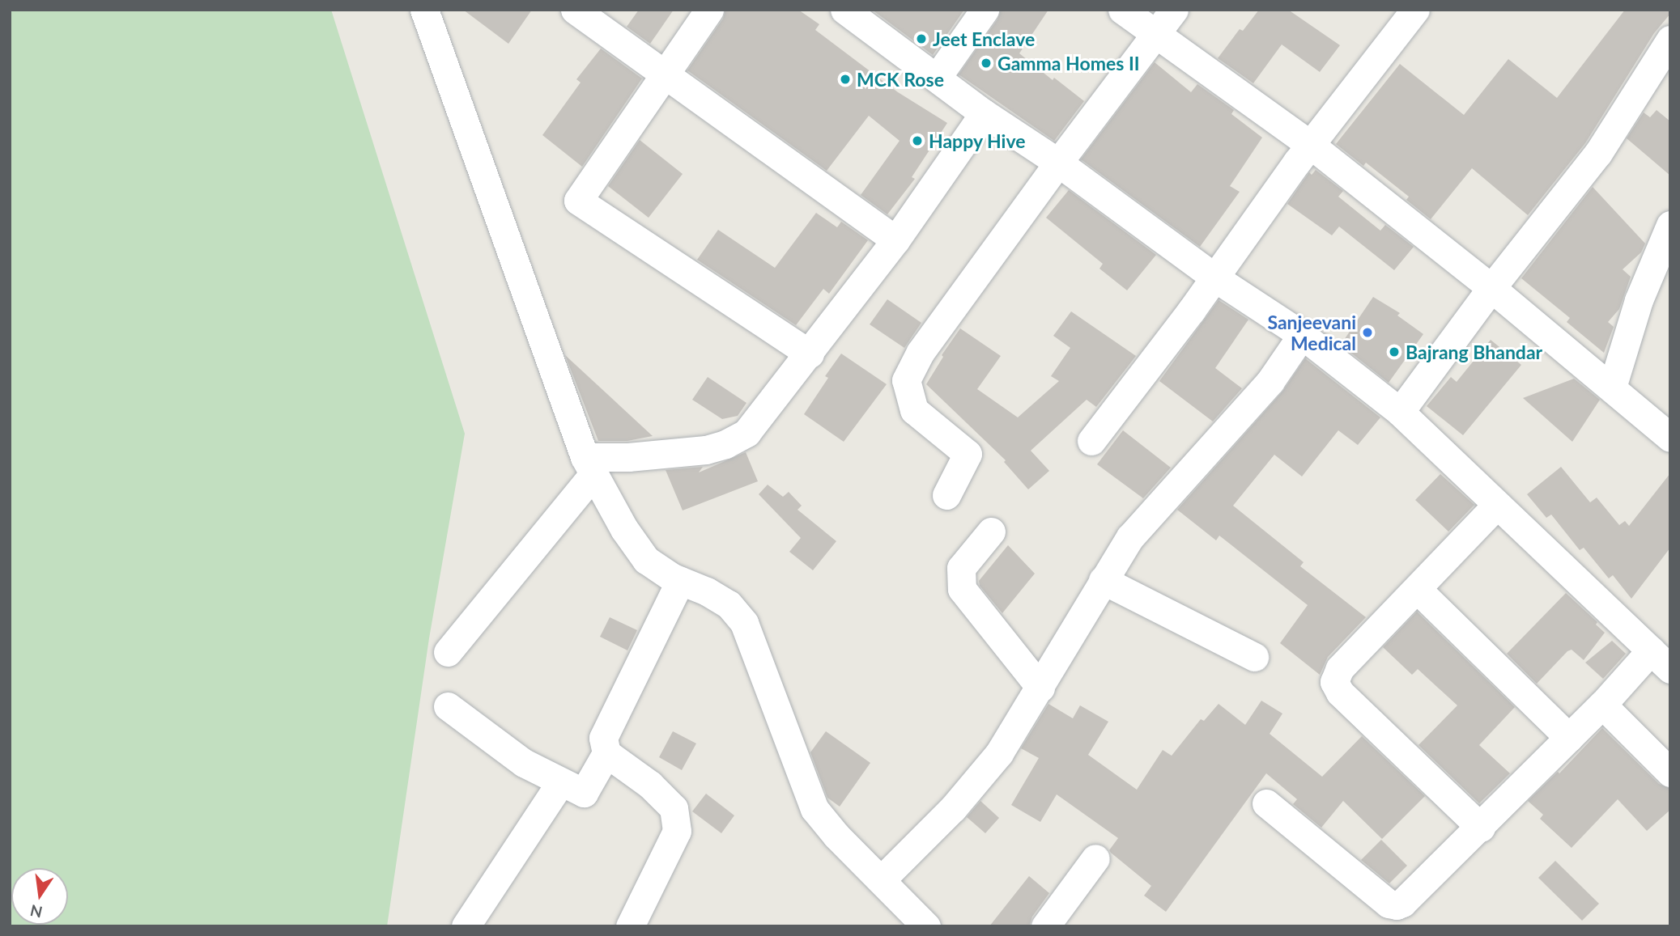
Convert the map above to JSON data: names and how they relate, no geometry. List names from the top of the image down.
{
  "places": [
    "Jeet Enclave",
    "Gamma Homes II",
    "MCK Rose",
    "Happy Hive",
    "Sanjeevani Medical",
    "Bajrang Bhandar"
  ],
  "north": "bottom"
}
